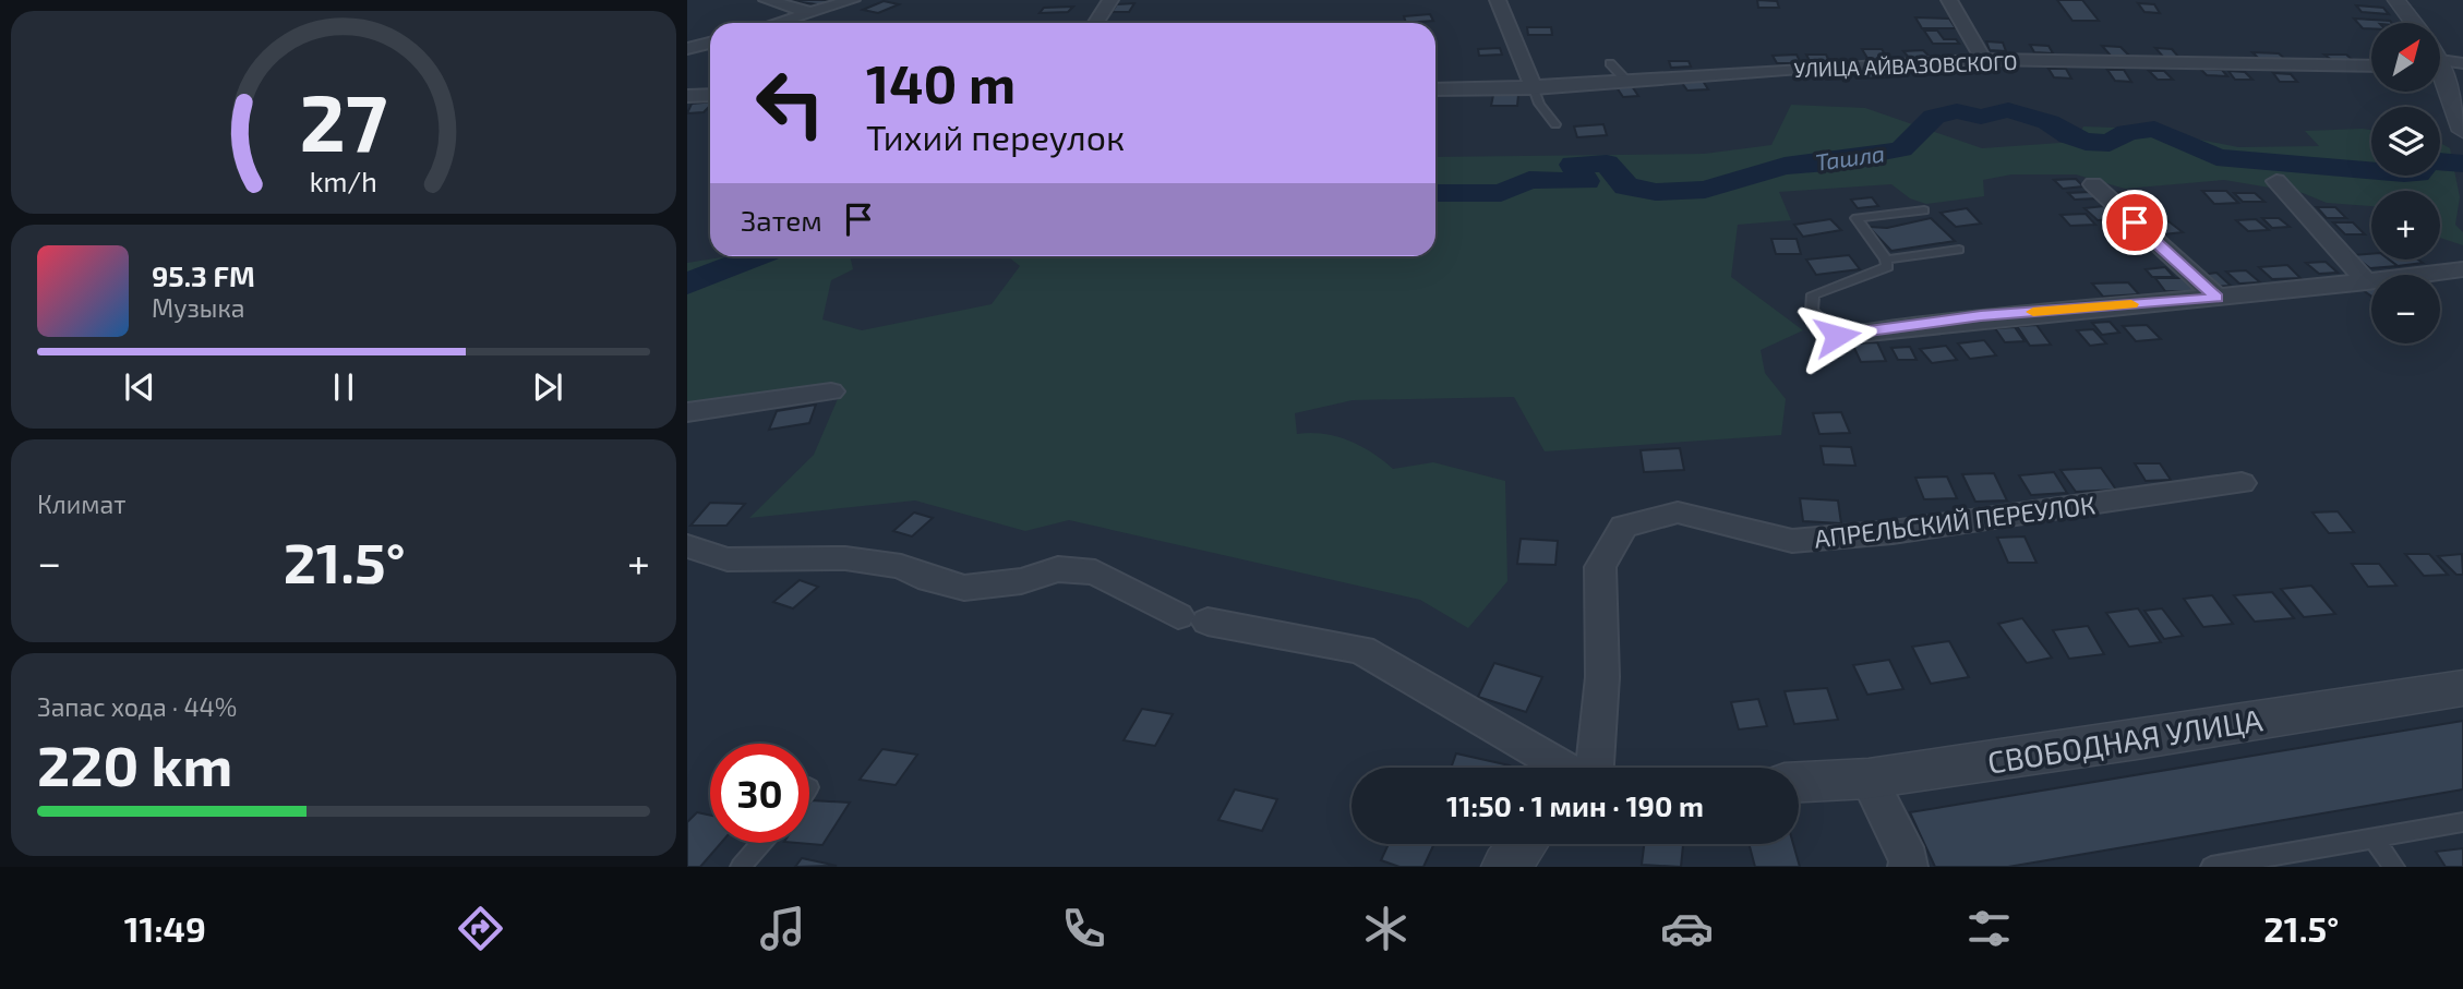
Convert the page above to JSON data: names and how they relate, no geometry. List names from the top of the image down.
{
  "streets": {
    "street": ["УЛИЦА АЙВАЗОВСКОГО", "АПРЕЛЬСКИЙ ПЕРЕУЛОК", "СВОБОДНАЯ УЛИЦА"]
  },
  "water": ["Ташла"],
  "north": "top right",
  "page": {
    "map_buttons": ["+", "−"],
    "turn": ["140 m", "Тихий переулок"],
    "then": "Затем",
    "song": ["95.3 FM", "Музыка"],
    "tile": [
      "Климат",
      ["Запас хода · 44%", "220 km"]
    ],
    "heat": ["−", "21.5°", "+"],
    "limit": "30",
    "trip": "11:50 · 1 мин · 190 m",
    "tabs": ["11:49", "21.5°"],
    "gauge": ["27", "km/h"]
  }
}
